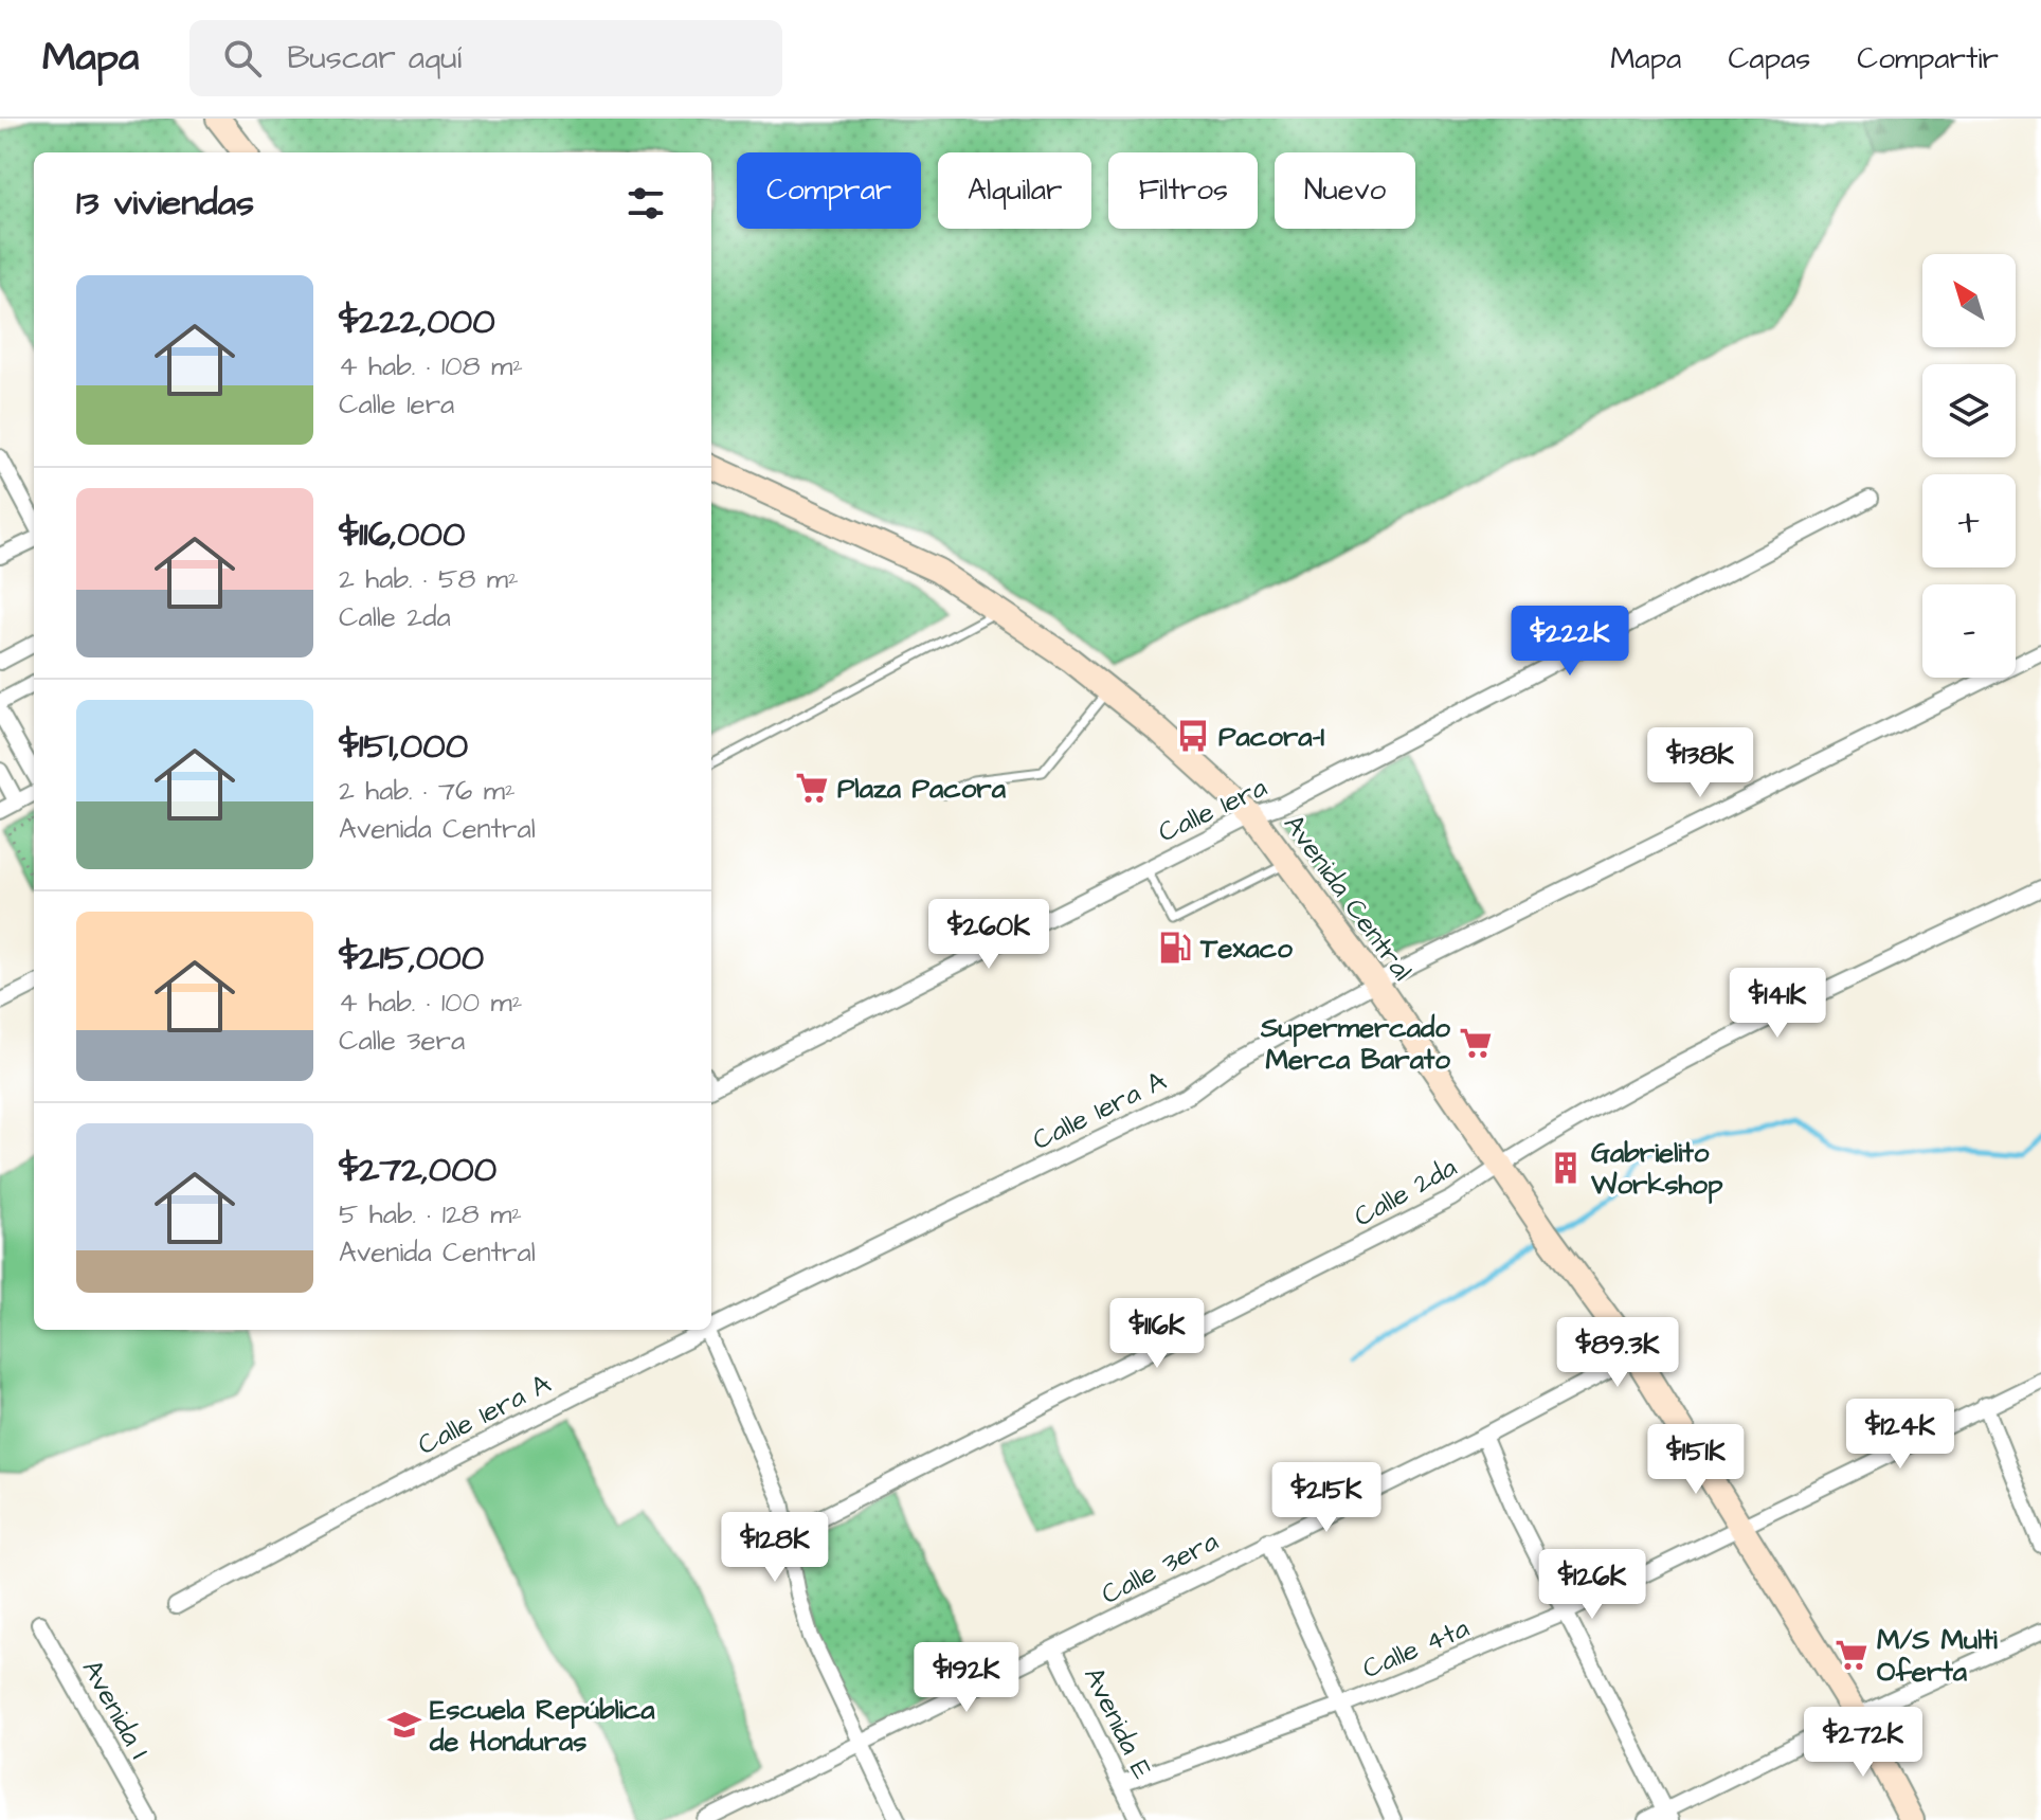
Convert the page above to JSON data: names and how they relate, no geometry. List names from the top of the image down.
{
  "streets": {
    "street": [
      "Calle 1era",
      "Avenida Central",
      "Calle 1era A",
      "Calle 2da",
      "Calle 3era",
      "Calle 4ta",
      "Avenida I",
      "Avenida E"
    ]
  },
  "crossings": [
    ["Calle 1era", "Avenida Central"],
    ["Avenida Central", "Calle 1era A"],
    ["Avenida Central", "Calle 2da"],
    ["Avenida Central", "Calle 3era"],
    ["Avenida Central", "Calle 4ta"],
    ["Calle 3era", "Avenida E"],
    ["Calle 4ta", "Avenida E"]
  ],
  "places": {
    "bus stop": ["Pacora-I"],
    "supermarket": ["Plaza Pacora", "Supermercado Merca Barato", "M/S Multi Oferta"],
    "fuel station": ["Texaco"],
    "building": ["Gabrielito Workshop"],
    "school or university": ["Escuela República de Honduras"]
  },
  "north": "top left",
  "page": {
    "header": "Mapa",
    "search": "Buscar aquí",
    "nav": ["Mapa", "Capas", "Compartir"],
    "chip": [
      "Comprar",
      "Alquilar",
      "Filtros",
      "Nuevo"
    ],
    "heading": "13 viviendas",
    "map_buttons": ["+", "−"],
    "list": [
      {
        "name": "$222,000",
        "note": "4 hab. · 108 m² · Calle 1era"
      },
      {
        "name": "$116,000",
        "note": "2 hab. · 58 m² · Calle 2da"
      },
      {
        "name": "$151,000",
        "note": "2 hab. · 76 m² · Avenida Central"
      },
      {
        "name": "$215,000",
        "note": "4 hab. · 100 m² · Calle 3era"
      },
      {
        "name": "$272,000",
        "note": "5 hab. · 128 m² · Avenida Central"
      }
    ],
    "price": [
      "$222K",
      "$138K",
      "$260K",
      "$141K",
      "$116K",
      "$89.3K",
      "$124K",
      "$151K",
      "$215K",
      "$128K",
      "$126K",
      "$192K",
      "$272K"
    ]
  }
}
